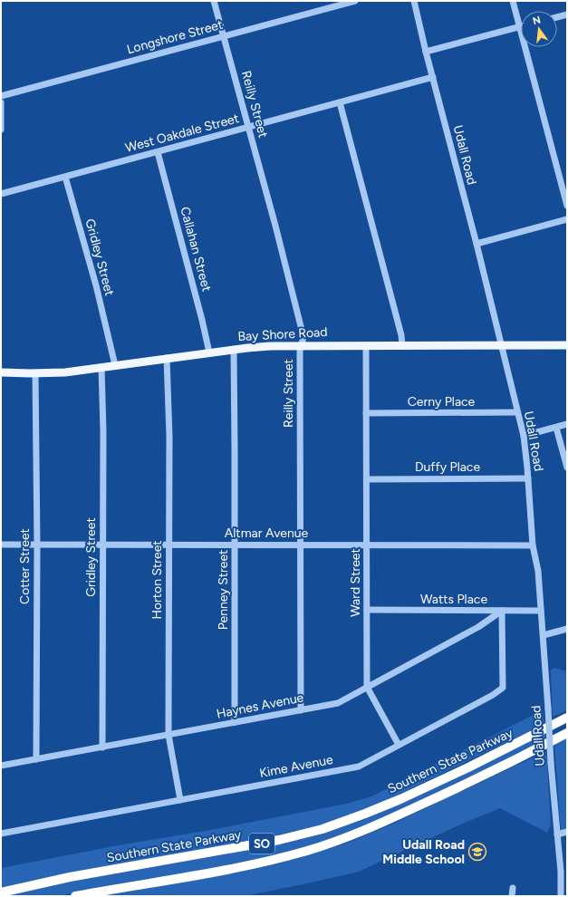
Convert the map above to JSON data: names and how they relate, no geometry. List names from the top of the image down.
{
  "streets": {
    "highway": ["Southern State Parkway", "SO"],
    "main road": ["Bay Shore Road"],
    "street": [
      "Longshore Street",
      "Reilly Street",
      "West Oakdale Street",
      "Udall Road",
      "Callahan Street",
      "Gridley Street",
      "Cerny Place",
      "Duffy Place",
      "Altmar Avenue",
      "Cotter Street",
      "Horton Street",
      "Ward Street",
      "Penney Street",
      "Watts Place",
      "Haynes Avenue",
      "Kime Avenue"
    ]
  },
  "crossings": [
    ["Longshore Street", "Reilly Street"],
    ["Reilly Street", "West Oakdale Street"],
    ["Reilly Street", "Bay Shore Road"],
    ["Reilly Street", "Altmar Avenue"],
    ["Reilly Street", "Haynes Avenue"],
    ["West Oakdale Street", "Udall Road"],
    ["West Oakdale Street", "Callahan Street"],
    ["West Oakdale Street", "Gridley Street"],
    ["Udall Road", "Bay Shore Road"],
    ["Udall Road", "Cerny Place"],
    ["Udall Road", "Duffy Place"],
    ["Udall Road", "Altmar Avenue"],
    ["Udall Road", "Watts Place"],
    ["Callahan Street", "Bay Shore Road"],
    ["Gridley Street", "Bay Shore Road"],
    ["Gridley Street", "Altmar Avenue"],
    ["Gridley Street", "Haynes Avenue"],
    ["Bay Shore Road", "Cotter Street"],
    ["Bay Shore Road", "Horton Street"],
    ["Bay Shore Road", "Ward Street"],
    ["Bay Shore Road", "Penney Street"],
    ["Cerny Place", "Ward Street"],
    ["Duffy Place", "Ward Street"],
    ["Altmar Avenue", "Cotter Street"],
    ["Altmar Avenue", "Horton Street"],
    ["Altmar Avenue", "Ward Street"],
    ["Altmar Avenue", "Penney Street"],
    ["Cotter Street", "Haynes Avenue"],
    ["Horton Street", "Haynes Avenue"],
    ["Horton Street", "Kime Avenue"],
    ["Ward Street", "Watts Place"],
    ["Ward Street", "Haynes Avenue"],
    ["Ward Street", "Kime Avenue"],
    ["Penney Street", "Haynes Avenue"],
    ["Watts Place", "Haynes Avenue"],
    ["Watts Place", "Kime Avenue"],
    ["Haynes Avenue", "Kime Avenue"]
  ],
  "places": {
    "school or university": ["Udall Road Middle School"]
  },
  "north": "top"
}
